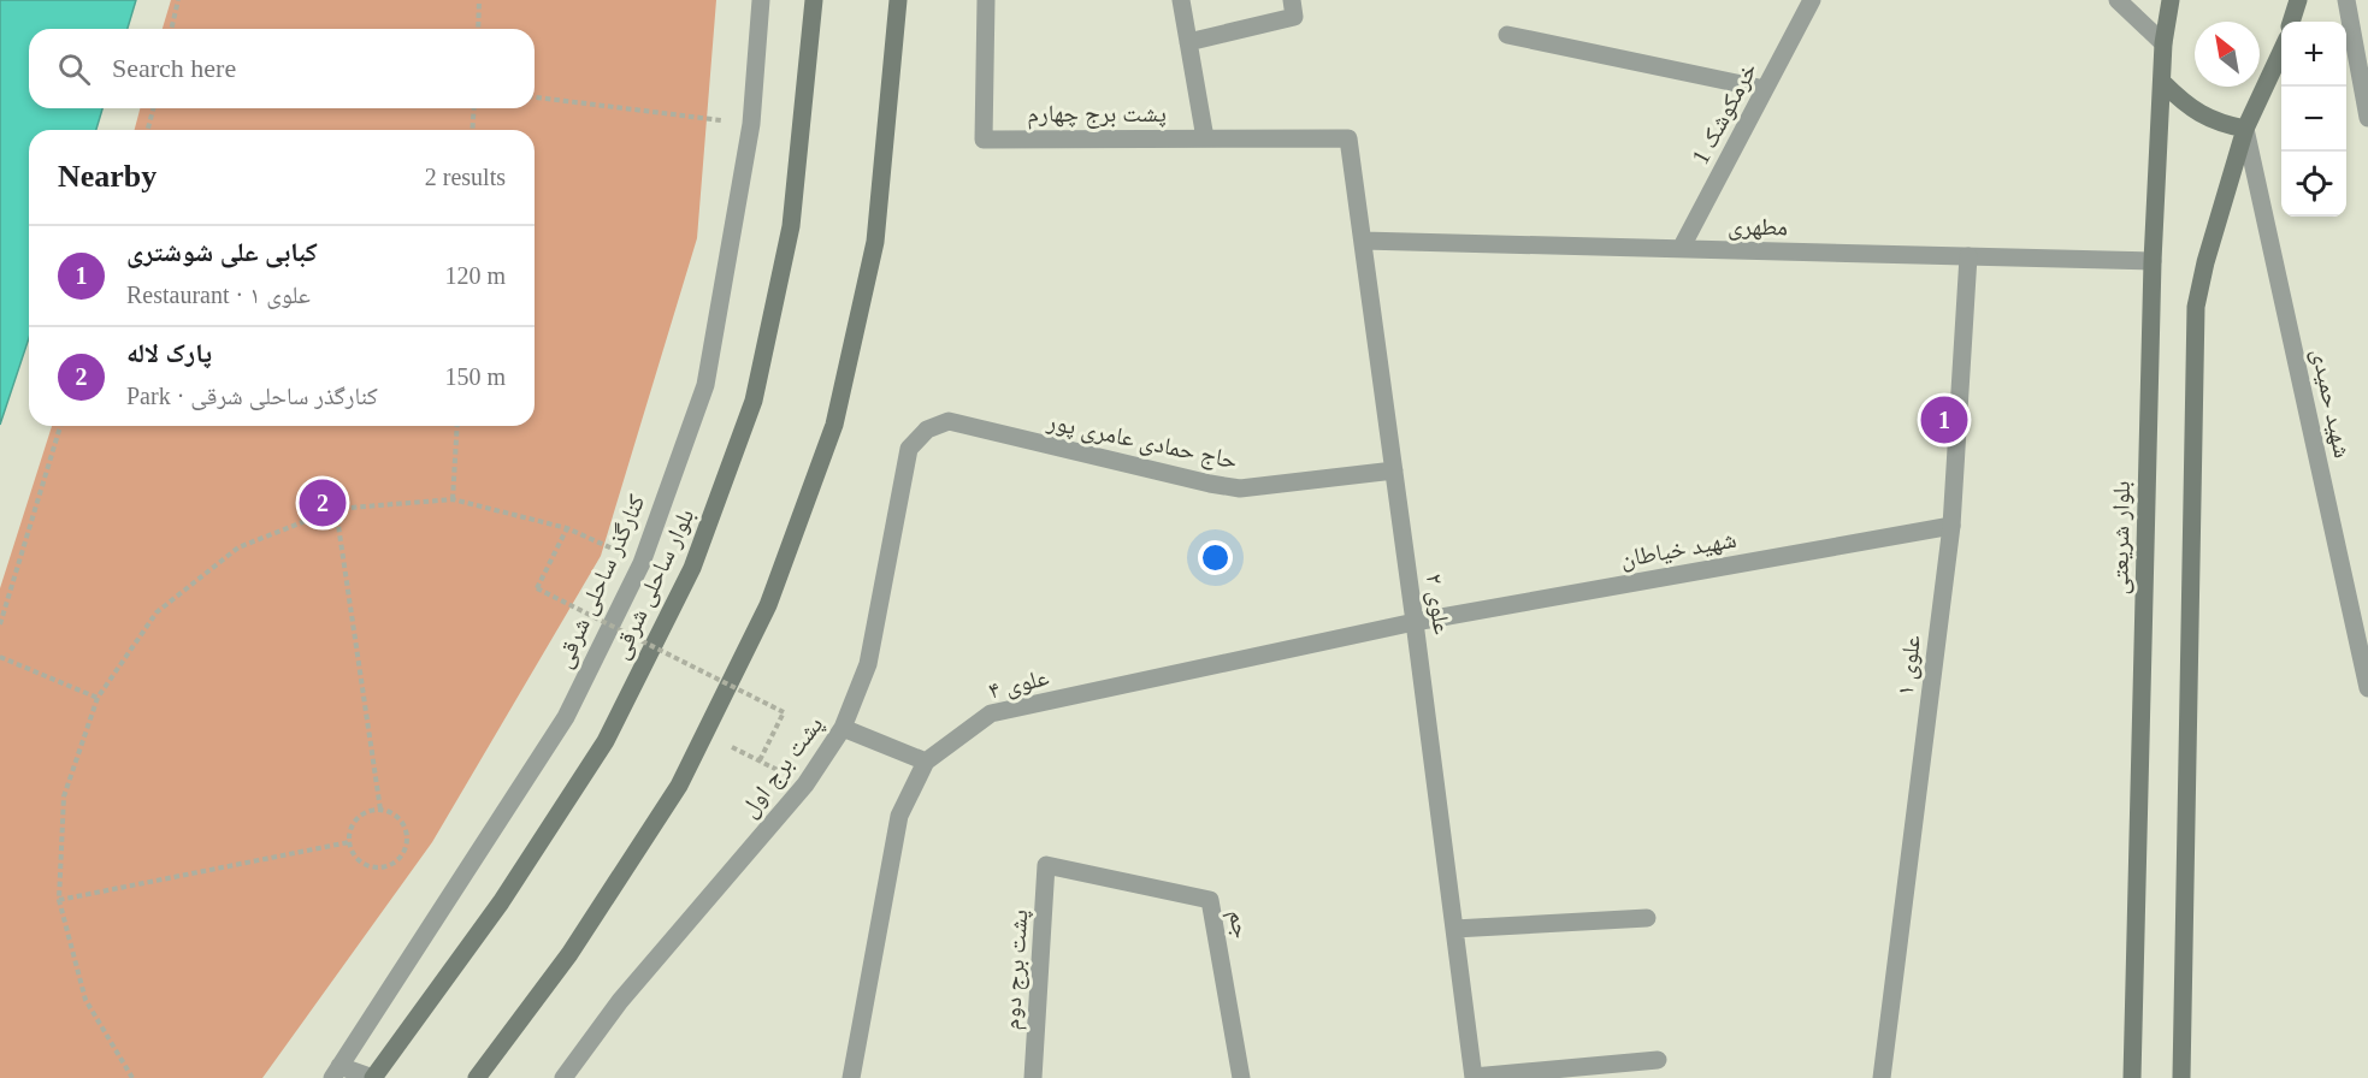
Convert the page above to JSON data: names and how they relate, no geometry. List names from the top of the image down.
{
  "streets": {
    "main road": ["بلوار شریعتی", "بلوار ساحلی شرقی"],
    "street": [
      "پشت برج چهارم",
      "خرمکوشک 1",
      "مطهری",
      "شهید حمیدی",
      "حاج حمادی عامری پور",
      "شهید خیاطان",
      "کنارگذر ساحلی شرقی",
      "علوی ۲",
      "علوی ۱",
      "علوی ۴",
      "پشت برج اول",
      "جم",
      "پشت برج دوم"
    ]
  },
  "crossings": [
    ["پشت برج چهارم", "علوی ۲"],
    ["خرمکوشک 1", "مطهری"],
    ["مطهری", "بلوار شریعتی"],
    ["مطهری", "علوی ۲"],
    ["مطهری", "علوی ۱"],
    ["حاج حمادی عامری پور", "علوی ۲"],
    ["حاج حمادی عامری پور", "پشت برج اول"],
    ["شهید خیاطان", "علوی ۲"],
    ["شهید خیاطان", "علوی ۱"],
    ["شهید خیاطان", "علوی ۴"],
    ["علوی ۲", "علوی ۴"],
    ["جم", "پشت برج دوم"]
  ],
  "north": "top left",
  "page": {
    "map_buttons": ["+", "−"],
    "search": "Search here",
    "heading": ["Nearby", "2 results"],
    "list": [
      {
        "mark": "1",
        "name": "کبابی علی شوشتری",
        "note": "Restaurant · علوی ۱",
        "value": "120 m"
      },
      {
        "mark": "2",
        "name": "پارک لاله",
        "note": "Park · کنارگذر ساحلی شرقی",
        "value": "150 m"
      }
    ],
    "pins": ["1", "2"]
  }
}
